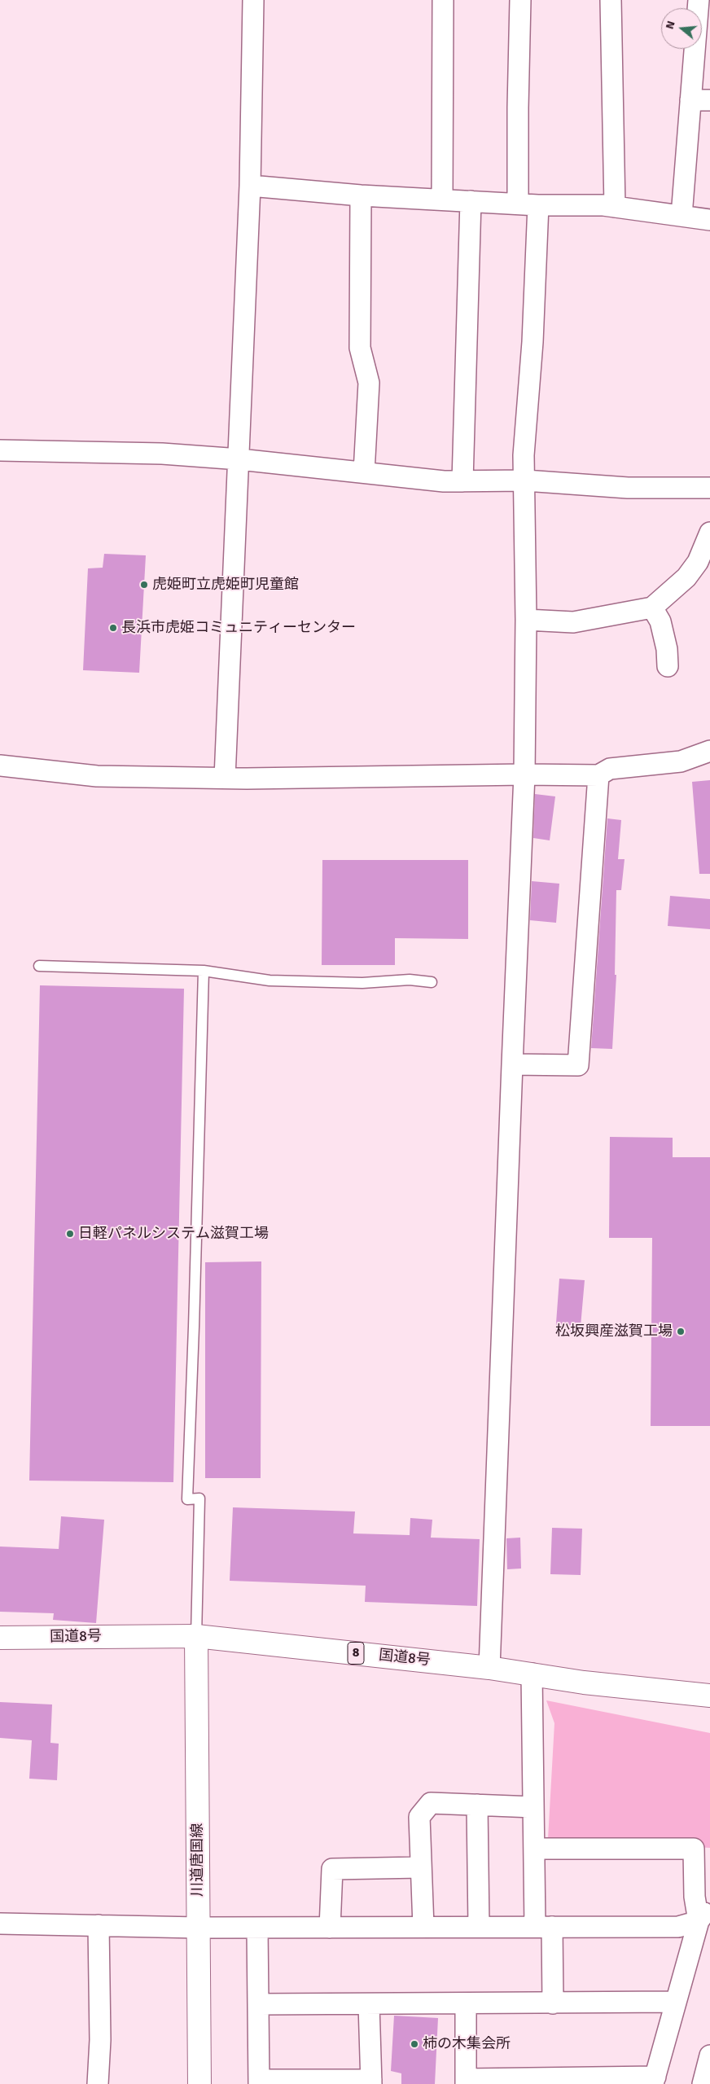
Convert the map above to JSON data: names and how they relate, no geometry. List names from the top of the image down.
{
  "streets": {
    "main road": ["国道8号", "8", "川道唐国線"]
  },
  "crossings": [
    ["国道8号", "川道唐国線"]
  ],
  "places": [
    "虎姫町立虎姫町児童館",
    "長浜市虎姫コミュニティーセンター",
    "日軽パネルシステム滋賀工場",
    "松坂興産滋賀工場",
    "柿の木集会所"
  ],
  "north": "left"
}
